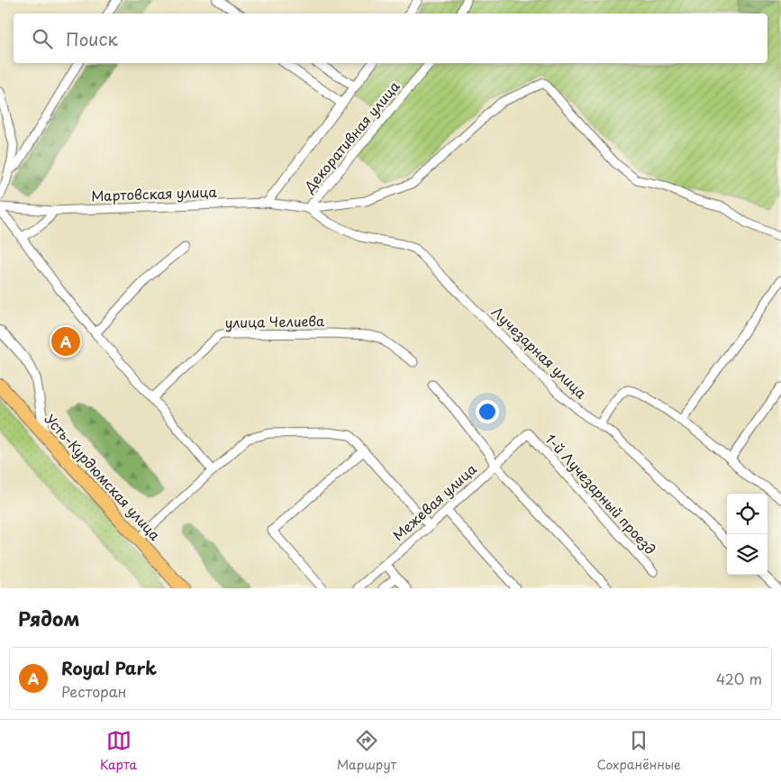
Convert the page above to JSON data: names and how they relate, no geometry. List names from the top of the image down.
{
  "streets": {
    "main road": ["Усть-Курдюмская улица"],
    "street": [
      "Декоративная улица",
      "Мартовская улица",
      "улица Челиева",
      "Лучезарная улица",
      "1-й Лучезарный проезд",
      "Межевая улица"
    ]
  },
  "crossings": [
    ["Декоративная улица", "Мартовская улица"],
    ["Декоративная улица", "Лучезарная улица"],
    ["Мартовская улица", "Лучезарная улица"],
    ["1-й Лучезарный проезд", "Межевая улица"]
  ],
  "page": {
    "search": "Поиск",
    "pins": "A",
    "heading": "Рядом",
    "list": [
      {
        "mark": "A",
        "name": "Royal Park",
        "note": "Ресторан",
        "value": "420 m"
      }
    ],
    "nav": ["Карта", "Маршрут", "Сохранённые"]
  }
}
